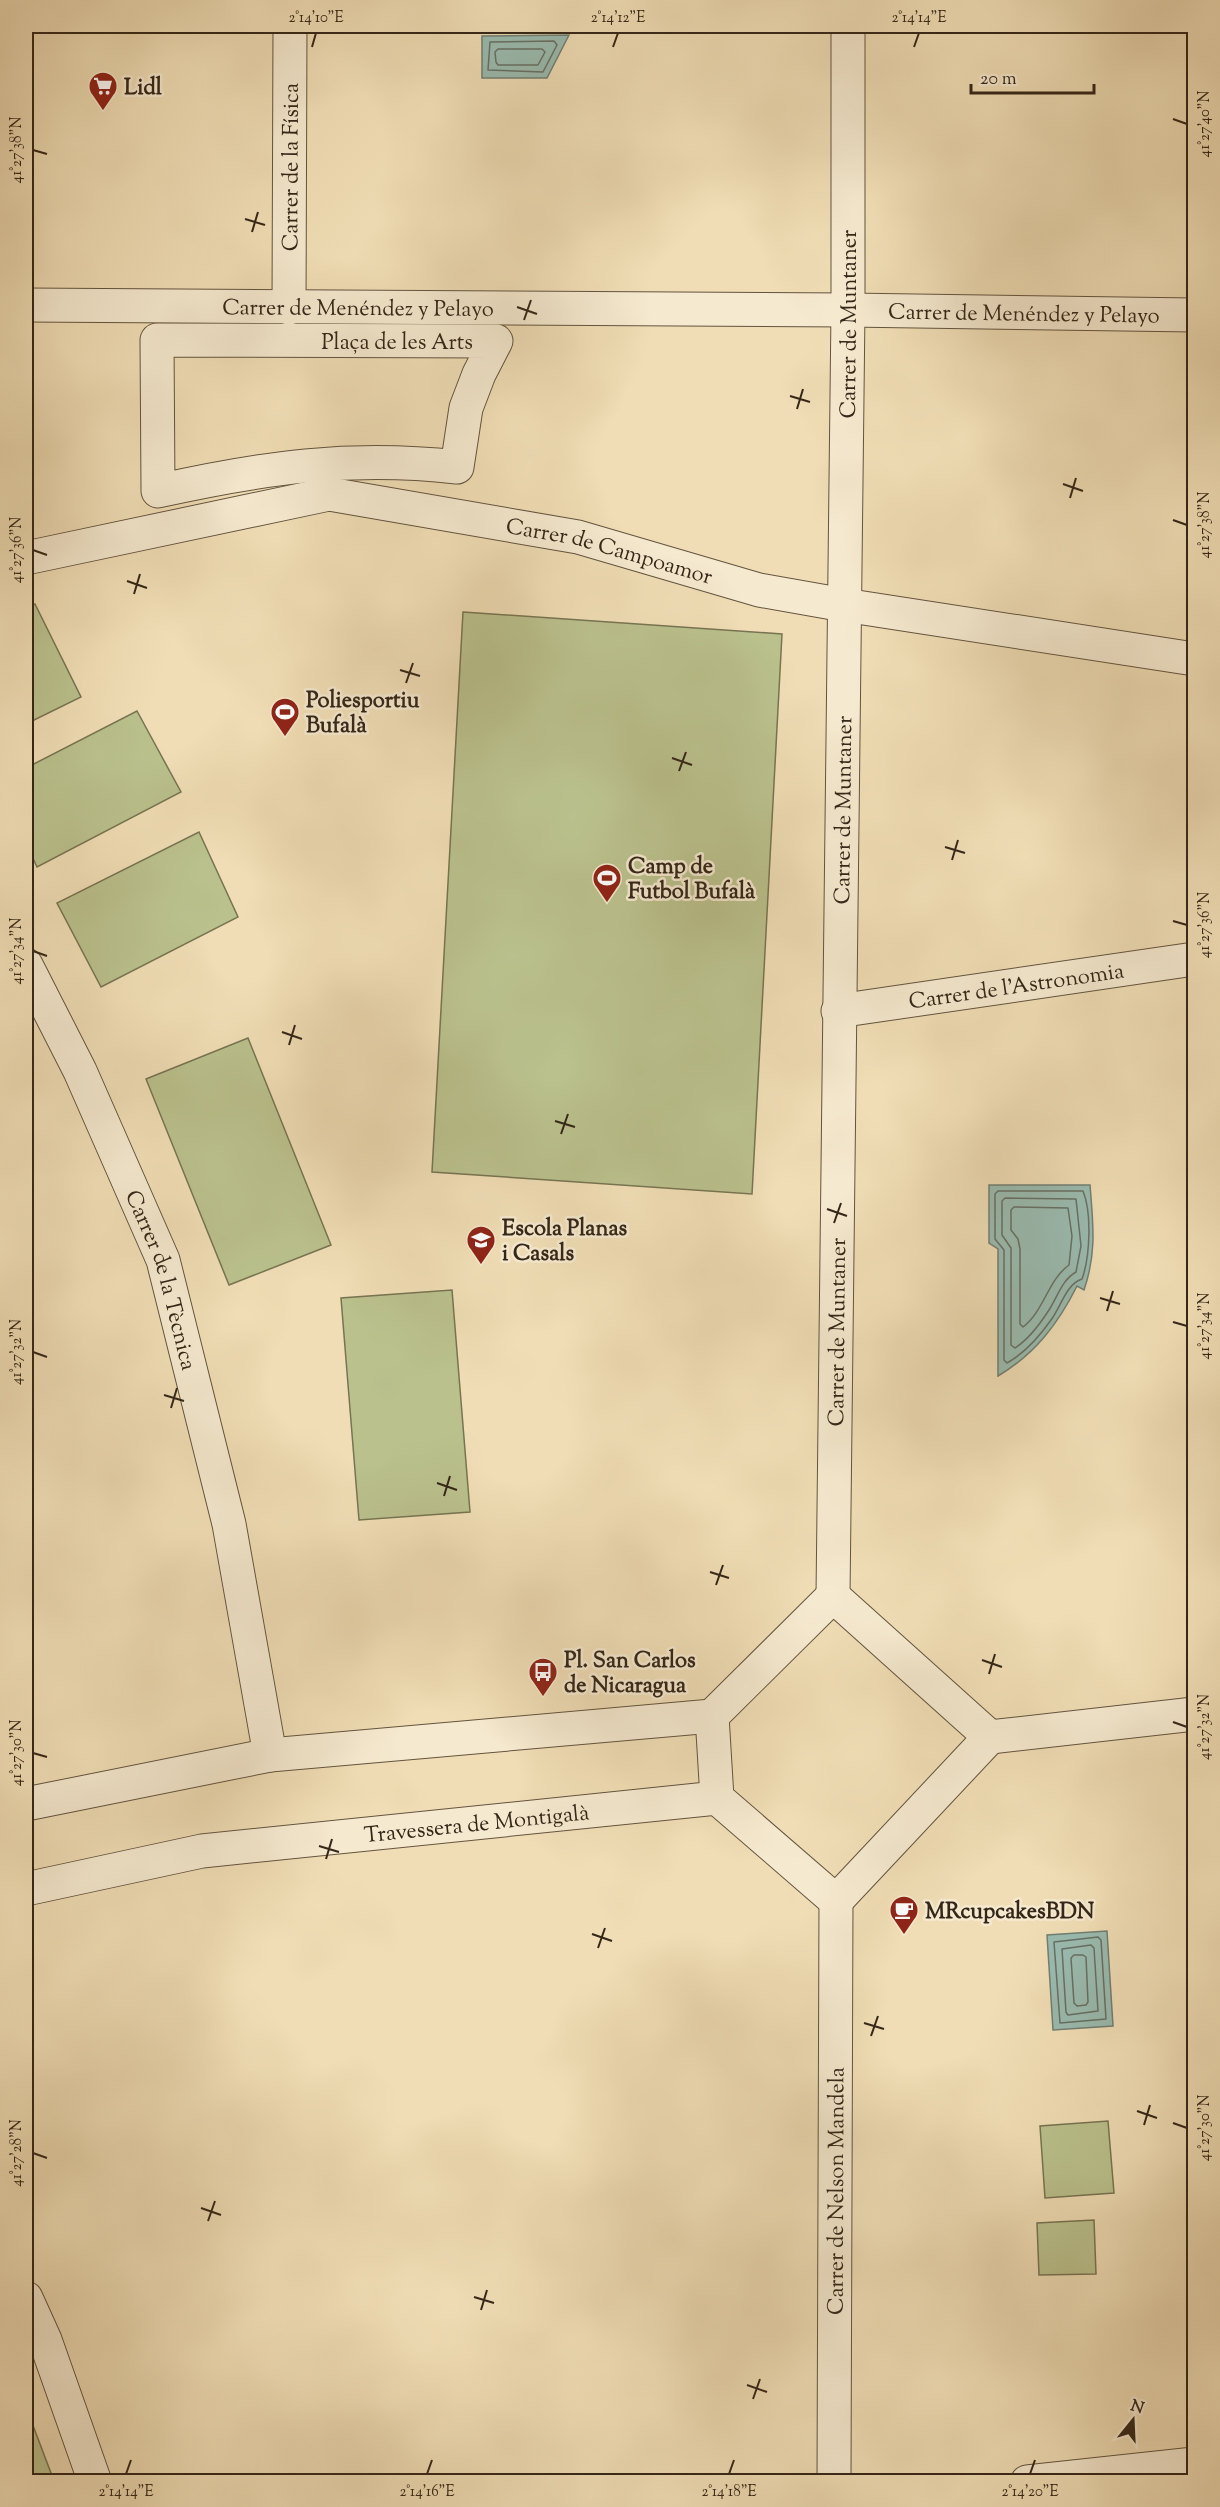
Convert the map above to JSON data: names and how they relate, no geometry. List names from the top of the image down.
{
  "streets": {
    "street": [
      "Carrer de la Física",
      "Carrer de Menéndez y Pelayo",
      "Carrer de Muntaner",
      "Plaça de les Arts",
      "Carrer de Campoamor",
      "Carrer de l'Astronomia",
      "Carrer de la Tècnica",
      "Travessera de Montigalà",
      "Carrer de Nelson Mandela"
    ]
  },
  "crossings": [
    ["Carrer de la Física", "Carrer de Menéndez y Pelayo"],
    ["Carrer de Menéndez y Pelayo", "Carrer de Muntaner"],
    ["Carrer de Muntaner", "Carrer de Campoamor"],
    ["Carrer de Muntaner", "Carrer de l'Astronomia"]
  ],
  "places": {
    "supermarket": ["Lidl"],
    "sports": ["Poliesportiu Bufalà", "Camp de Futbol Bufalà"],
    "school or university": ["Escola Planas i Casals"],
    "bus stop": ["Pl. San Carlos de Nicaragua"],
    "cafe": ["MRcupcakesBDN"]
  },
  "scale_bar": "20 m",
  "north": "top",
  "coordinates": [
    "2°14'10\"E",
    "2°14'12\"E",
    "2°14'14\"E",
    "41°27'40\"N",
    "41°27'38\"N",
    "41°27'36\"N",
    "41°27'34\"N",
    "41°27'32\"N",
    "41°27'30\"N",
    "41°27'28\"N",
    "2°14'16\"E",
    "2°14'18\"E",
    "2°14'20\"E"
  ]
}
